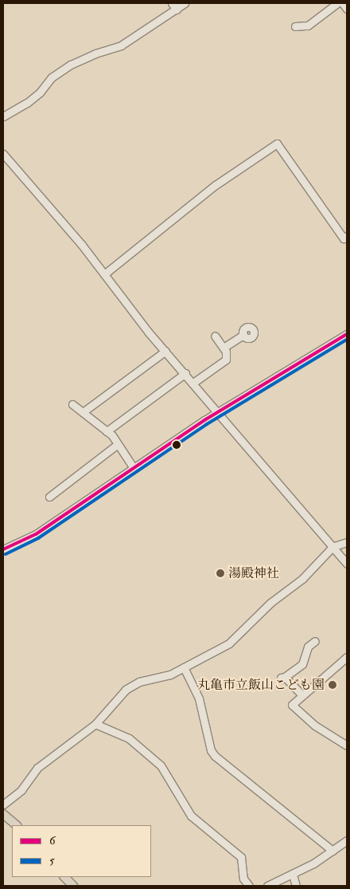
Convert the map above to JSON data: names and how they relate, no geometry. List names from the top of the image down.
{
  "places": ["湯殿神社", "丸亀市立飯山こども園"],
  "lines": ["transit line 6", "transit line 5"],
  "legend": ["6", "5"]
}
